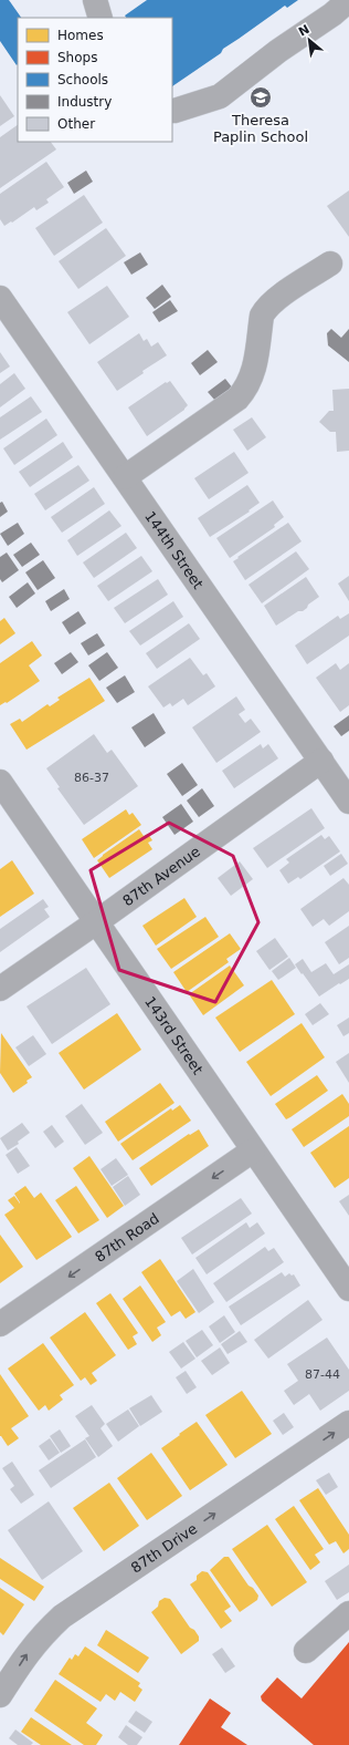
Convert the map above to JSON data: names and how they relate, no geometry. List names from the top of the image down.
{
  "streets": {
    "street": [
      "144th Street",
      "87th Avenue",
      "143rd Street",
      "87th Road",
      "87th Drive"
    ]
  },
  "crossings": [
    ["144th Street", "87th Avenue"],
    ["87th Avenue", "143rd Street"],
    ["143rd Street", "87th Road"]
  ],
  "one_way": ["87th Road", "87th Drive"],
  "places": {
    "school or university": ["Theresa Paplin School"]
  },
  "house_numbers": ["86-37", "87-44"],
  "legend": [
    "Homes",
    "Shops",
    "Schools",
    "Industry",
    "Other"
  ],
  "north": "top left"
}
